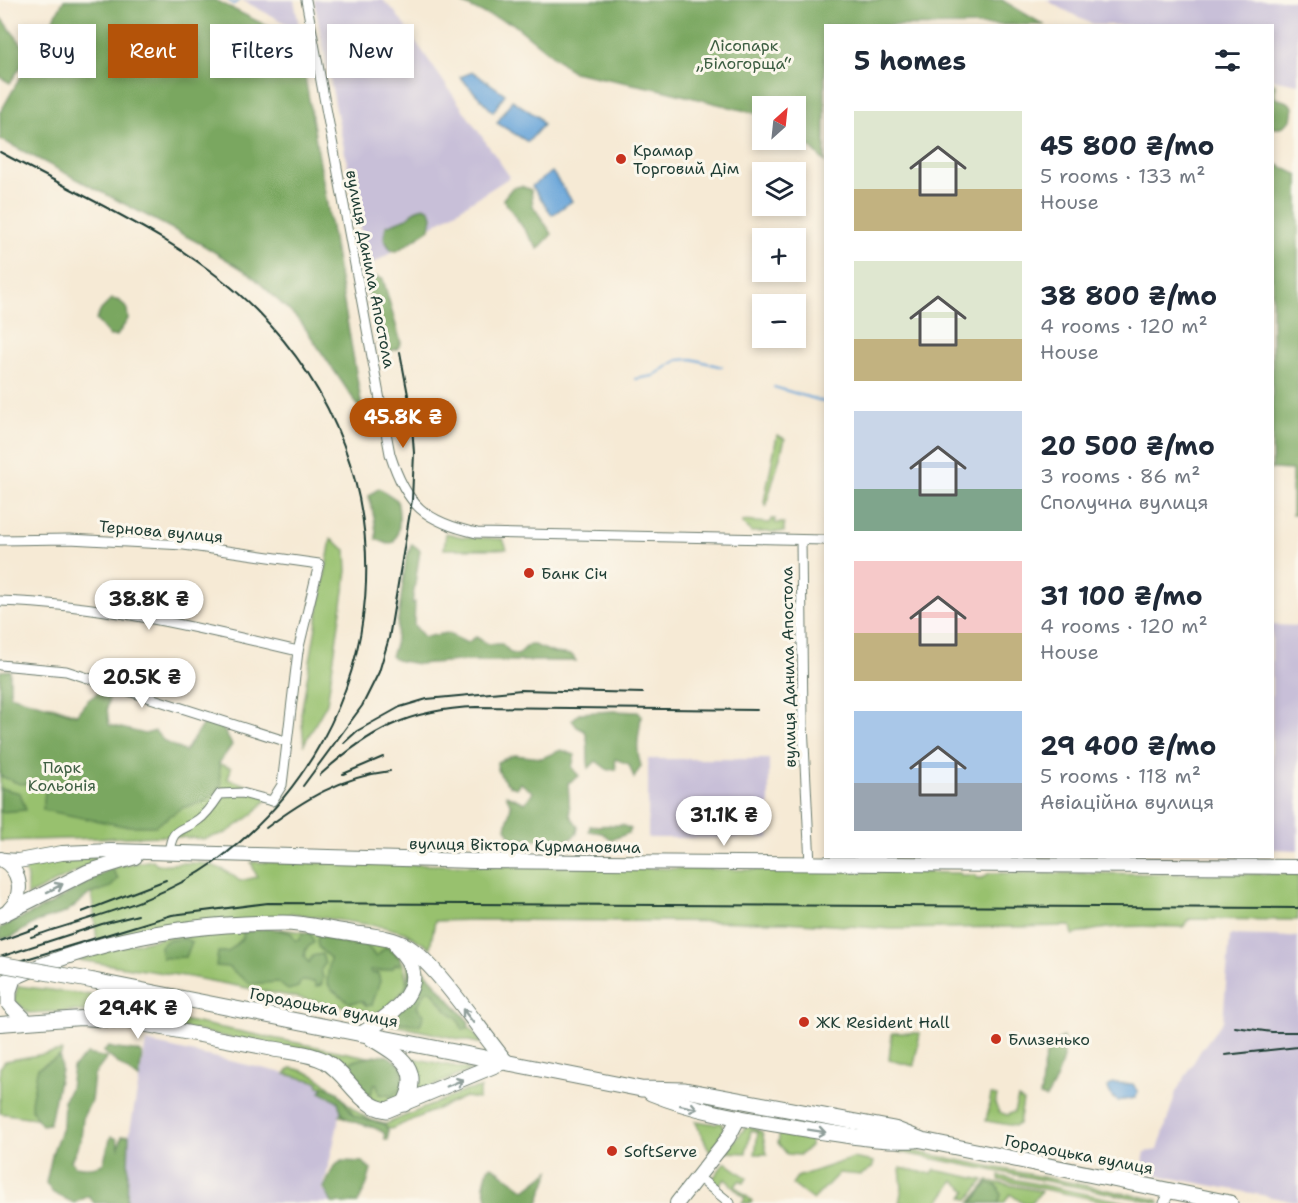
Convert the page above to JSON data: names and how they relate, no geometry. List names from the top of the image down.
{
  "streets": {
    "main road": ["Городоцька вулиця"],
    "street": ["вулиця Данила Апостола", "Тернова вулиця", "вулиця Віктора Курмановича"]
  },
  "crossings": [
    ["вулиця Данила Апостола", "вулиця Віктора Курмановича"]
  ],
  "parks": ["Лісопарк „Білогорща“", "Парк Кольонія"],
  "places": [
    "Крамар Торговий Дім",
    "Банк Січ",
    "ЖК Resident Hall",
    "Близенько",
    "SoftServe"
  ],
  "north": "top right",
  "page": {
    "chip": [
      "Buy",
      "Rent",
      "Filters",
      "New"
    ],
    "heading": "5 homes",
    "map_buttons": ["+", "−"],
    "list": [
      {
        "name": "45 800 ₴/mo",
        "note": "5 rooms · 133 m² · House"
      },
      {
        "name": "38 800 ₴/mo",
        "note": "4 rooms · 120 m² · House"
      },
      {
        "name": "20 500 ₴/mo",
        "note": "3 rooms · 86 m² · Сполучна вулиця"
      },
      {
        "name": "31 100 ₴/mo",
        "note": "4 rooms · 120 m² · House"
      },
      {
        "name": "29 400 ₴/mo",
        "note": "5 rooms · 118 m² · Авіаційна вулиця"
      }
    ],
    "price": [
      "45.8K ₴",
      "38.8K ₴",
      "20.5K ₴",
      "31.1K ₴",
      "29.4K ₴"
    ]
  }
}
